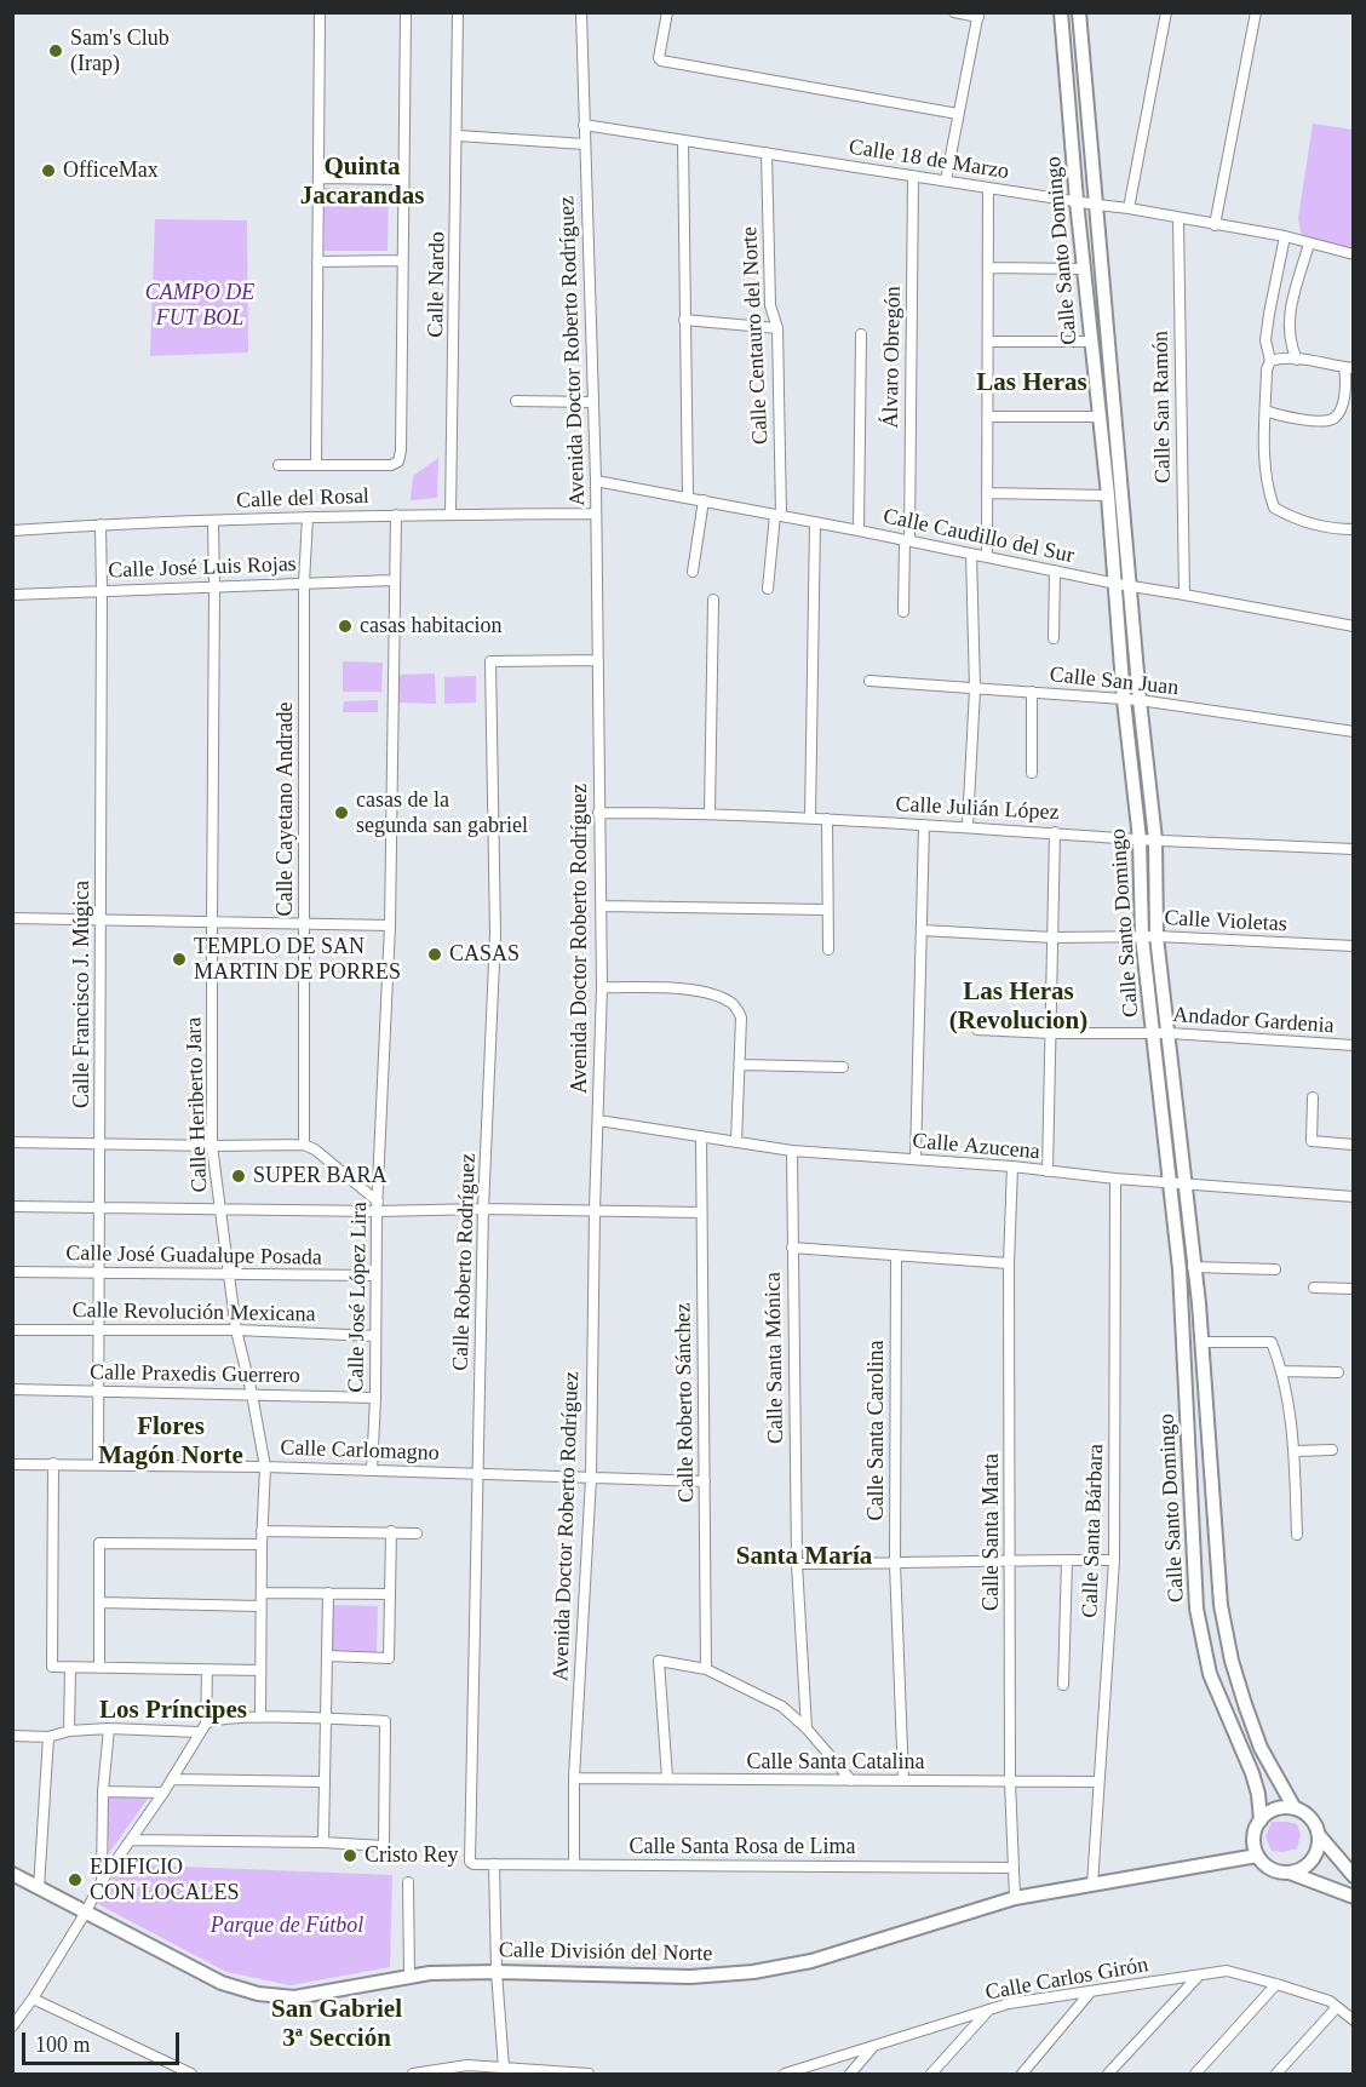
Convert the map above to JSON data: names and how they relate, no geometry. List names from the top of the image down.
{
  "streets": {
    "street": [
      "Calle 18 de Marzo",
      "Calle Santo Domingo",
      "Calle Nardo",
      "Calle Centauro del Norte",
      "Avenida Doctor Roberto Rodríguez",
      "Álvaro Obregón",
      "Calle San Ramón",
      "Calle del Rosal",
      "Calle Caudillo del Sur",
      "Calle José Luis Rojas",
      "Calle San Juan",
      "Calle Cayetano Andrade",
      "Calle Julián López",
      "Calle Violetas",
      "Calle Francisco J. Múgica",
      "Andador Gardenia",
      "Calle Heriberto Jara",
      "Calle Azucena",
      "Calle José Guadalupe Posada",
      "Calle Roberto Rodríguez",
      "Calle José López Lira",
      "Calle Revolución Mexicana",
      "Calle Santa Mónica",
      "Calle Praxedis Guerrero",
      "Calle Roberto Sánchez",
      "Calle Santa Carolina",
      "Calle Carlomagno",
      "Calle Santa Bárbara",
      "Calle Santa Marta",
      "Calle Santa Catalina",
      "Calle Santa Rosa de Lima",
      "Calle División del Norte",
      "Calle Carlos Girón"
    ]
  },
  "crossings": [
    ["Calle 18 de Marzo", "Calle Santo Domingo"],
    ["Calle 18 de Marzo", "Calle Centauro del Norte"],
    ["Calle 18 de Marzo", "Avenida Doctor Roberto Rodríguez"],
    ["Calle 18 de Marzo", "Álvaro Obregón"],
    ["Calle 18 de Marzo", "Calle San Ramón"],
    ["Calle Santo Domingo", "Calle Caudillo del Sur"],
    ["Calle Santo Domingo", "Calle San Juan"],
    ["Calle Santo Domingo", "Calle Julián López"],
    ["Calle Santo Domingo", "Calle Violetas"],
    ["Calle Santo Domingo", "Andador Gardenia"],
    ["Calle Santo Domingo", "Calle Azucena"],
    ["Calle Santo Domingo", "Calle División del Norte"],
    ["Calle Nardo", "Calle del Rosal"],
    ["Calle Centauro del Norte", "Calle Caudillo del Sur"],
    ["Avenida Doctor Roberto Rodríguez", "Calle del Rosal"],
    ["Avenida Doctor Roberto Rodríguez", "Calle Caudillo del Sur"],
    ["Avenida Doctor Roberto Rodríguez", "Calle Julián López"],
    ["Avenida Doctor Roberto Rodríguez", "Calle Azucena"],
    ["Avenida Doctor Roberto Rodríguez", "Calle Roberto Rodríguez"],
    ["Avenida Doctor Roberto Rodríguez", "Calle Carlomagno"],
    ["Avenida Doctor Roberto Rodríguez", "Calle Santa Catalina"],
    ["Avenida Doctor Roberto Rodríguez", "Calle Santa Rosa de Lima"],
    ["Álvaro Obregón", "Calle Caudillo del Sur"],
    ["Calle San Ramón", "Calle Caudillo del Sur"],
    ["Calle del Rosal", "Calle Cayetano Andrade"],
    ["Calle del Rosal", "Calle Francisco J. Múgica"],
    ["Calle del Rosal", "Calle Heriberto Jara"],
    ["Calle del Rosal", "Calle José López Lira"],
    ["Calle José Luis Rojas", "Calle Cayetano Andrade"],
    ["Calle José Luis Rojas", "Calle Francisco J. Múgica"],
    ["Calle José Luis Rojas", "Calle Heriberto Jara"],
    ["Calle José Luis Rojas", "Calle José López Lira"],
    ["Calle Francisco J. Múgica", "Calle José Guadalupe Posada"],
    ["Calle Francisco J. Múgica", "Calle Revolución Mexicana"],
    ["Calle Francisco J. Múgica", "Calle Praxedis Guerrero"],
    ["Calle Francisco J. Múgica", "Calle Carlomagno"],
    ["Calle Heriberto Jara", "Calle José Guadalupe Posada"],
    ["Calle Heriberto Jara", "Calle Revolución Mexicana"],
    ["Calle Heriberto Jara", "Calle Praxedis Guerrero"],
    ["Calle Heriberto Jara", "Calle Carlomagno"],
    ["Calle Azucena", "Calle Santa Mónica"],
    ["Calle Azucena", "Calle Roberto Sánchez"],
    ["Calle Azucena", "Calle Santa Bárbara"],
    ["Calle Azucena", "Calle Santa Marta"],
    ["Calle José Guadalupe Posada", "Calle José López Lira"],
    ["Calle Roberto Rodríguez", "Calle Carlomagno"],
    ["Calle Roberto Rodríguez", "Calle Santa Rosa de Lima"],
    ["Calle José López Lira", "Calle Revolución Mexicana"],
    ["Calle José López Lira", "Calle Praxedis Guerrero"],
    ["Calle José López Lira", "Calle Carlomagno"],
    ["Calle Roberto Sánchez", "Calle Carlomagno"],
    ["Calle Santa Carolina", "Calle Santa Catalina"],
    ["Calle Santa Bárbara", "Calle Santa Catalina"],
    ["Calle Santa Bárbara", "Calle División del Norte"],
    ["Calle Santa Marta", "Calle Santa Catalina"],
    ["Calle Santa Marta", "Calle Santa Rosa de Lima"],
    ["Calle Santa Marta", "Calle División del Norte"]
  ],
  "districts": [
    "Quinta Jacarandas",
    "Las Heras",
    "Las Heras (Revolucion)",
    "Flores Magón Norte",
    "Santa María",
    "Los Príncipes",
    "San Gabriel 3ª Sección"
  ],
  "parks": ["CAMPO DE FUT BOL", "Parque de Fútbol"],
  "places": [
    "Sam's Club (Irap)",
    "OfficeMax",
    "casas habitacion",
    "casas de la segunda san gabriel",
    "CASAS",
    "TEMPLO DE SAN MARTIN DE PORRES",
    "SUPER BARA",
    "Cristo Rey",
    "EDIFICIO CON LOCALES"
  ],
  "scale_bar": "100 m"
}
